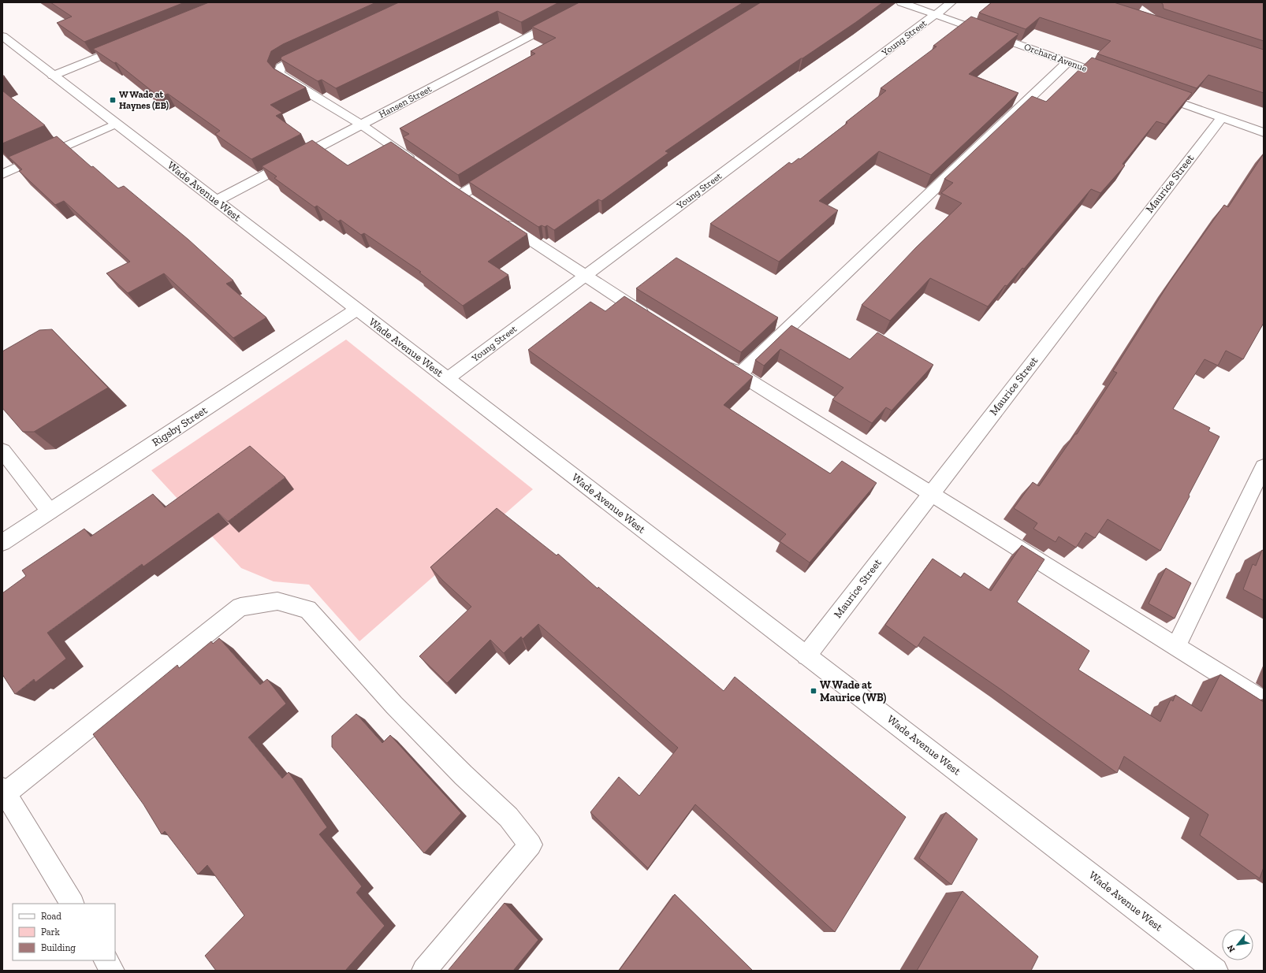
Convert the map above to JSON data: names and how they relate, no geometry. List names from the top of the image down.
{
  "streets": {
    "street": [
      "Young Street",
      "Orchard Avenue",
      "Hansen Street",
      "Maurice Street",
      "Wade Avenue West",
      "Rigsby Street"
    ]
  },
  "crossings": [
    ["Young Street", "Orchard Avenue"],
    ["Young Street", "Wade Avenue West"],
    ["Hansen Street", "Wade Avenue West"],
    ["Maurice Street", "Wade Avenue West"],
    ["Wade Avenue West", "Rigsby Street"]
  ],
  "places": {
    "transit": ["W Wade at Haynes (EB)", "W Wade at Maurice (WB)"]
  },
  "legend": ["Road", "Park", "Building"],
  "north": "bottom left"
}
